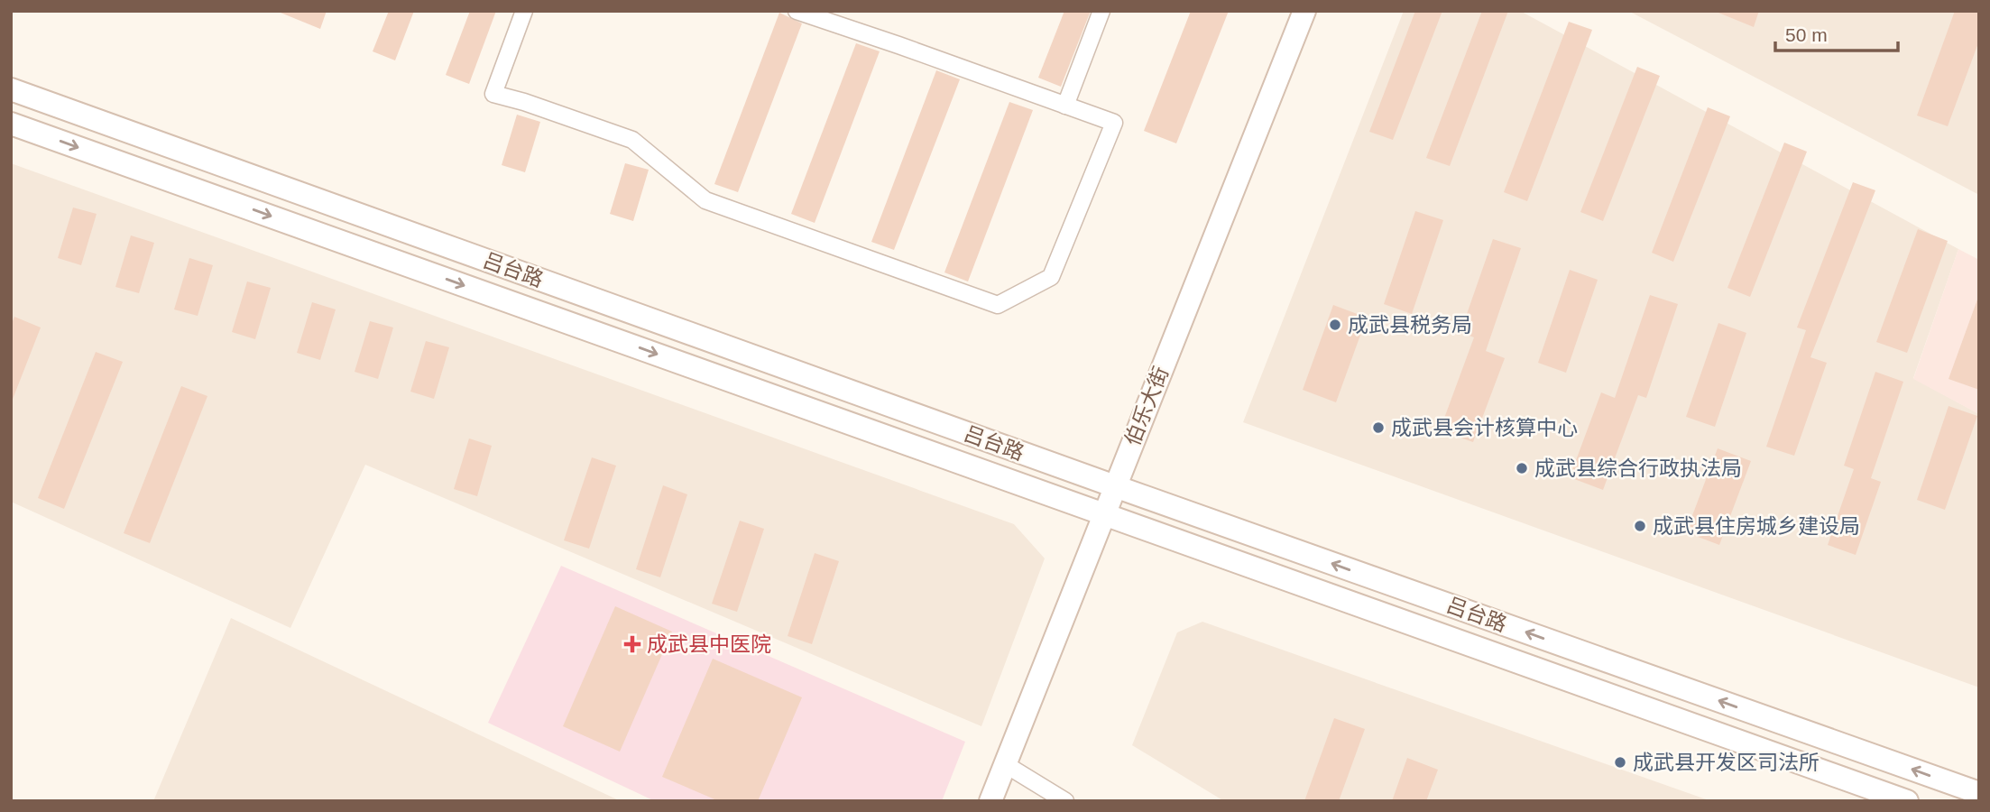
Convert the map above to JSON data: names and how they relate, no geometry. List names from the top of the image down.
{
  "streets": {
    "main road": ["吕台路", "伯乐大街"]
  },
  "crossings": [
    ["吕台路", "伯乐大街"]
  ],
  "places": {
    "other": [
      "成武县税务局",
      "成武县会计核算中心",
      "成武县综合行政执法局",
      "成武县住房城乡建设局",
      "成武县开发区司法所"
    ],
    "health": ["成武县中医院"]
  },
  "scale_bar": "50 m"
}
